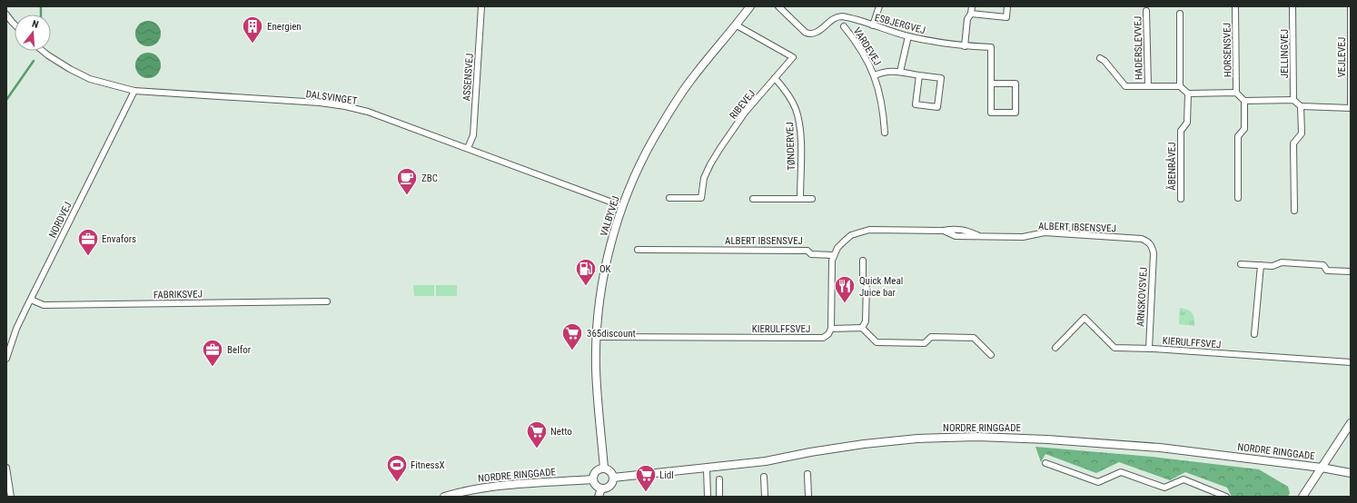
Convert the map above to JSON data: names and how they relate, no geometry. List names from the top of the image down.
{
  "streets": {
    "street": [
      "ESBJERGVEJ",
      "VARDEVEJ",
      "HADERSLEVVEJ",
      "HORSENSVEJ",
      "JELLINGVEJ",
      "VEJLEVEJ",
      "ASSENSVEJ",
      "DALSVINGET",
      "RIBEVEJ",
      "TØNDERVEJ",
      "ÅBENRÅVEJ",
      "VALBYVEJ",
      "NORDVEJ",
      "ALBERT IBSENSVEJ",
      "FABRIKSVEJ",
      "ARNSKOVSVEJ",
      "KIERULFFSVEJ",
      "NORDRE RINGGADE"
    ]
  },
  "crossings": [
    ["ASSENSVEJ", "DALSVINGET"],
    ["DALSVINGET", "VALBYVEJ"],
    ["DALSVINGET", "NORDVEJ"],
    ["RIBEVEJ", "TØNDERVEJ"],
    ["RIBEVEJ", "VALBYVEJ"],
    ["VALBYVEJ", "KIERULFFSVEJ"],
    ["VALBYVEJ", "NORDRE RINGGADE"],
    ["NORDVEJ", "FABRIKSVEJ"],
    ["ALBERT IBSENSVEJ", "ARNSKOVSVEJ"],
    ["ARNSKOVSVEJ", "KIERULFFSVEJ"]
  ],
  "places": {
    "building": ["Energien"],
    "cafe": ["ZBC"],
    "office": ["Envafors", "Belfor"],
    "fuel station": ["OK"],
    "restaurant": ["Quick Meal Juice bar"],
    "supermarket": ["365discount", "Netto", "Lidl"],
    "sports": ["FitnessX"]
  },
  "north": "top"
}
